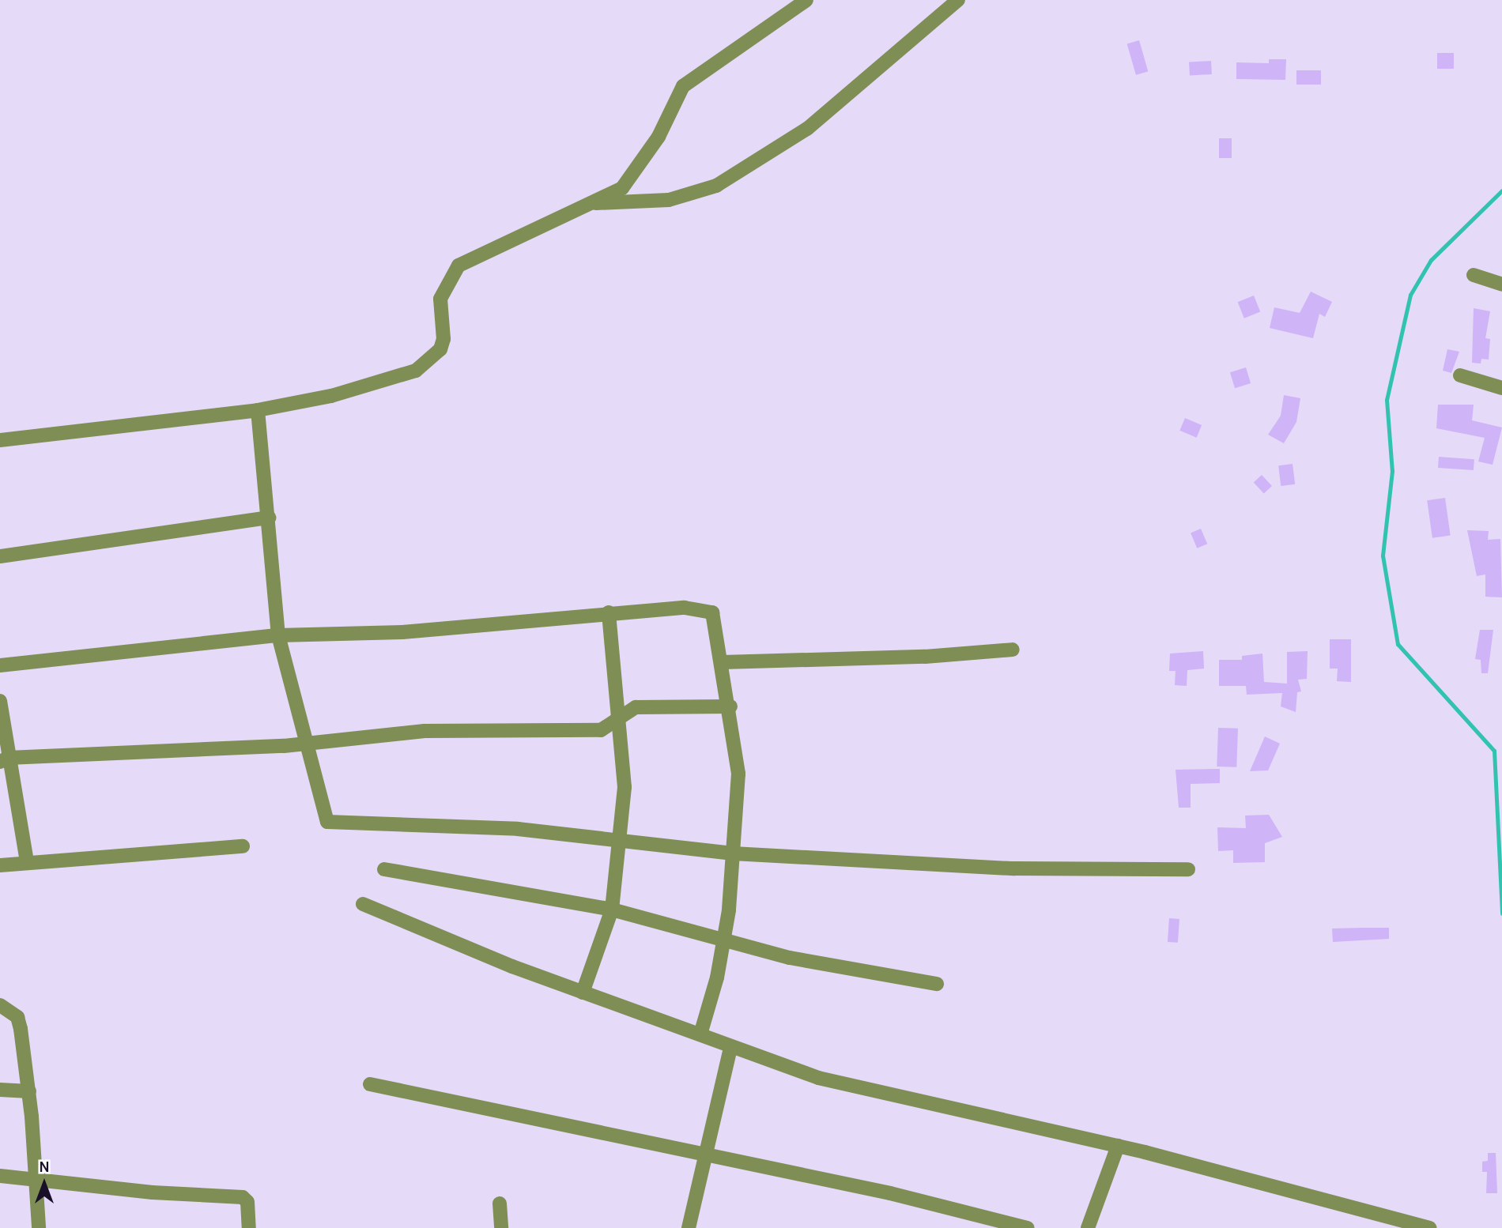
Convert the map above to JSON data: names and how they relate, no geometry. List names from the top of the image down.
{
  "north": "top"
}
